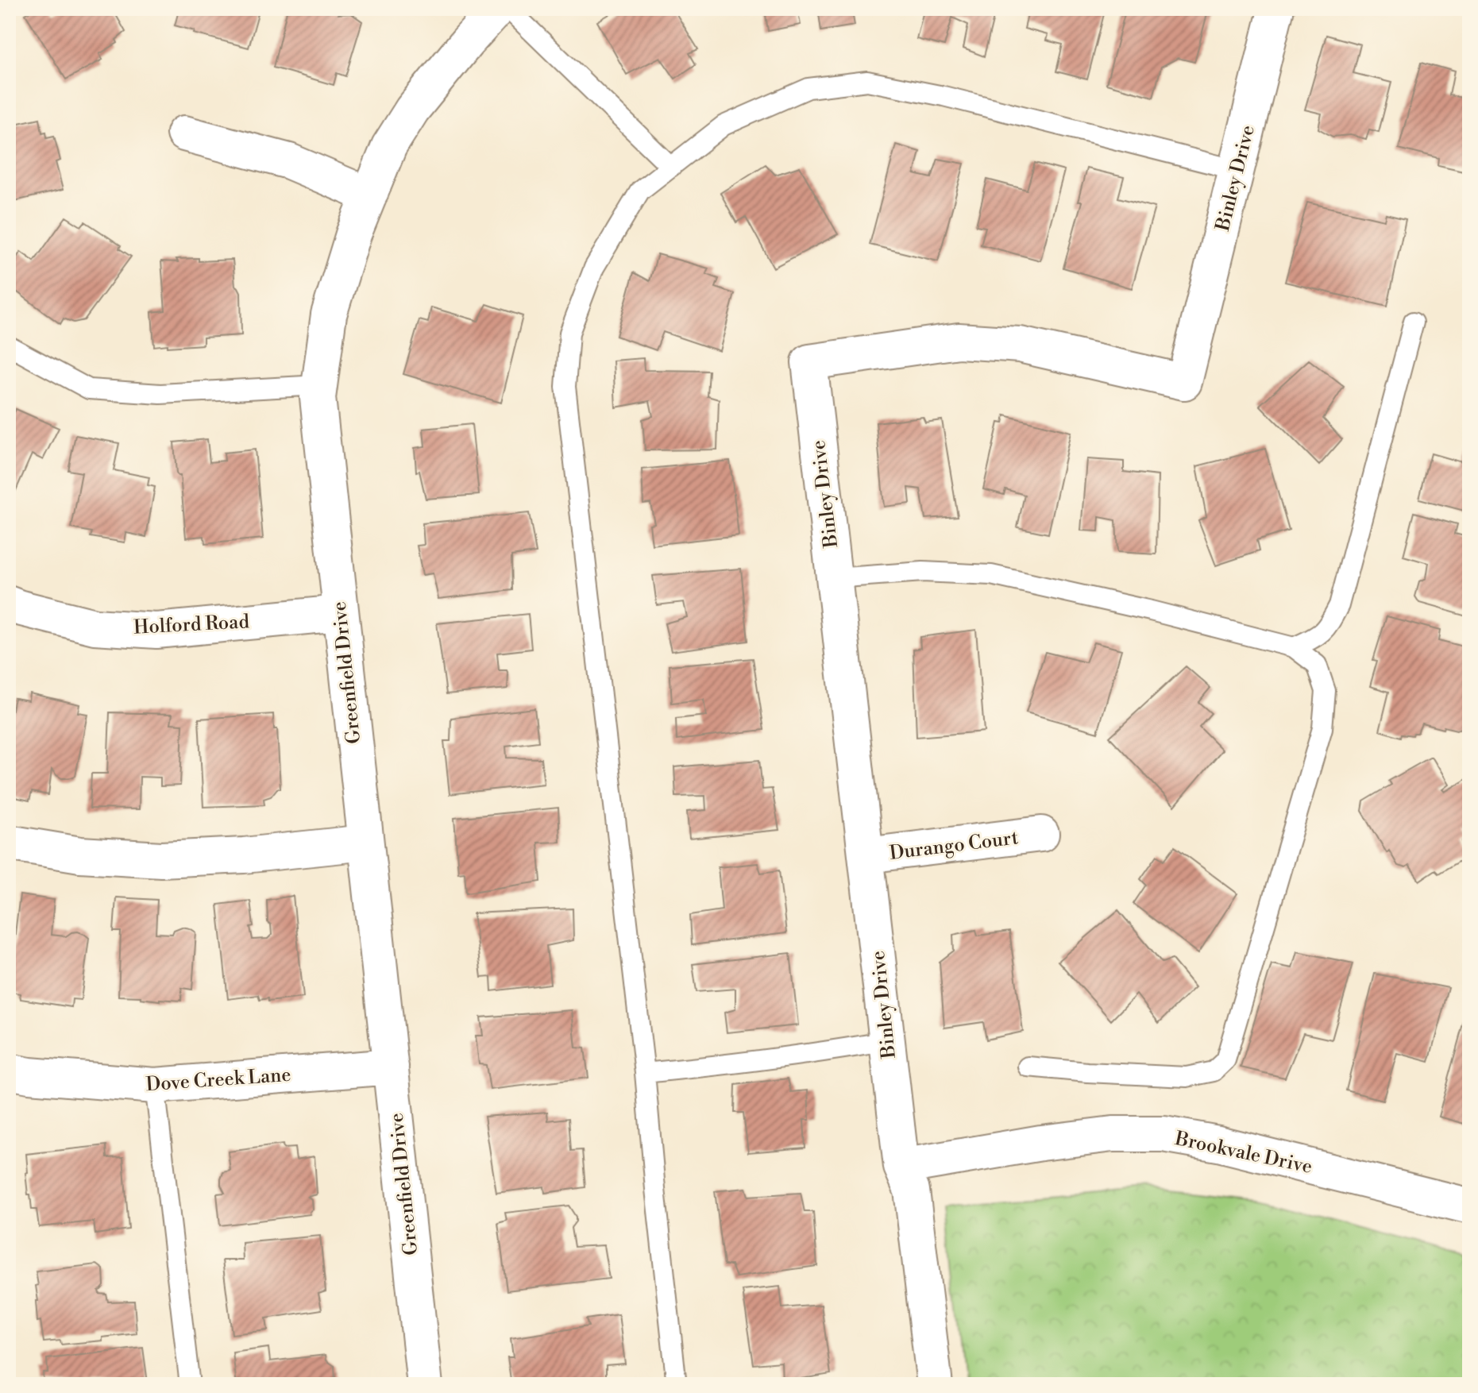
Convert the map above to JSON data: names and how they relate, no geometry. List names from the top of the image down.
{
  "streets": {
    "street": [
      "Binley Drive",
      "Holford Road",
      "Greenfield Drive",
      "Durango Court",
      "Dove Creek Lane",
      "Brookvale Drive"
    ]
  },
  "crossings": [
    ["Binley Drive", "Durango Court"],
    ["Binley Drive", "Brookvale Drive"],
    ["Holford Road", "Greenfield Drive"],
    ["Greenfield Drive", "Dove Creek Lane"]
  ]
}
